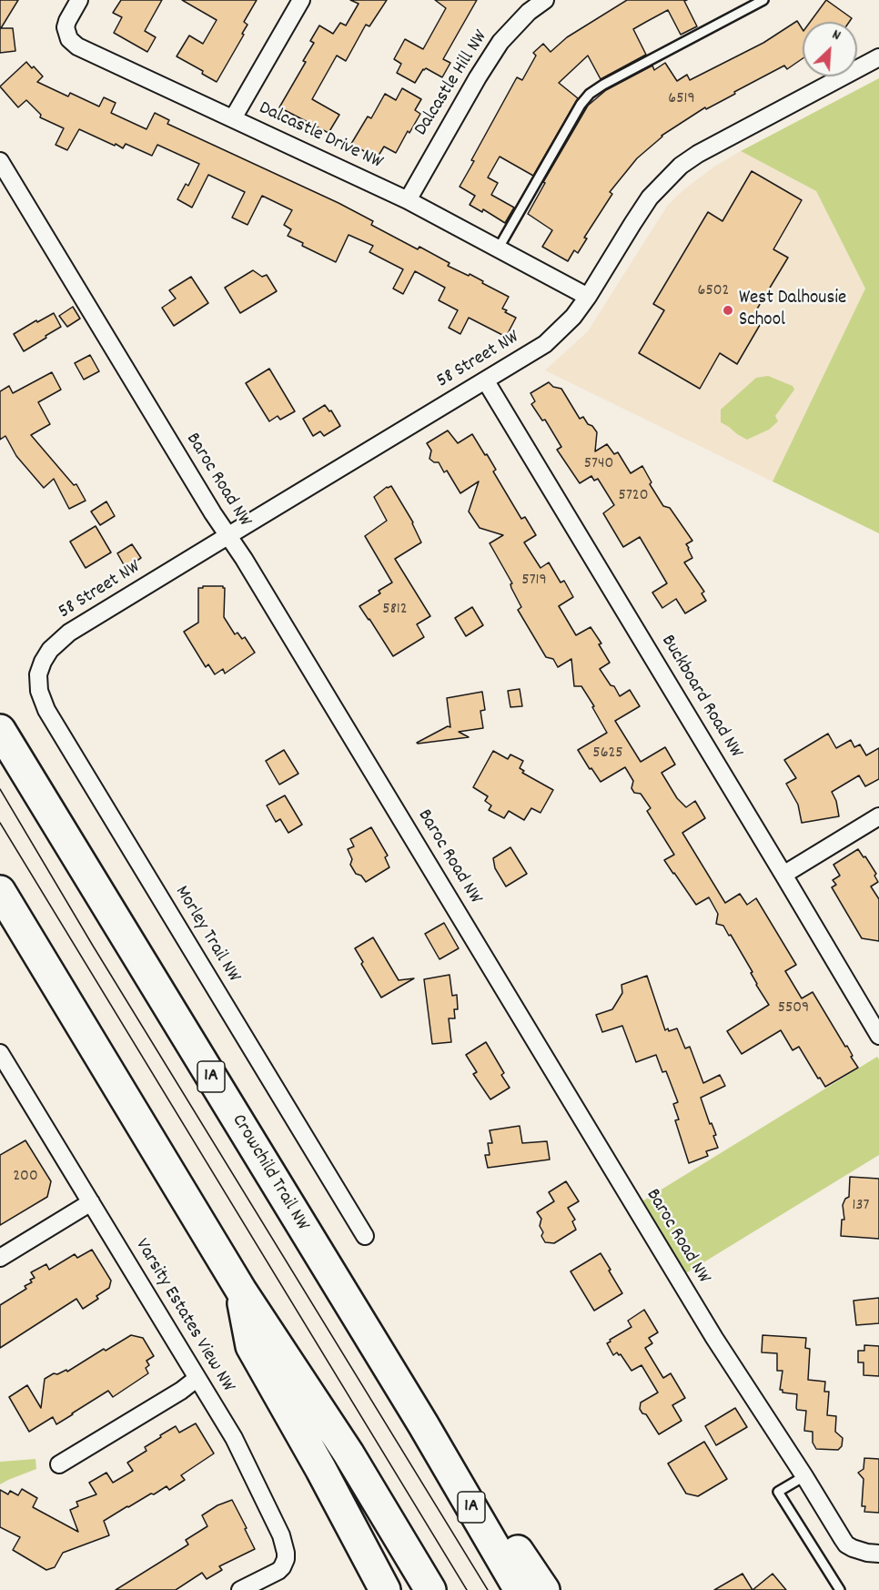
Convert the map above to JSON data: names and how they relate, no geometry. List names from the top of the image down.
{
  "streets": {
    "highway": ["1A", "Crowchild Trail NW"],
    "street": [
      "Dalcastle Hill NW",
      "Dalcastle Drive NW",
      "58 Street NW",
      "Baroc Road NW",
      "Buckboard Road NW",
      "Morley Trail NW",
      "Varsity Estates View NW"
    ]
  },
  "crossings": [
    ["Dalcastle Hill NW", "Dalcastle Drive NW"],
    ["Dalcastle Drive NW", "58 Street NW"],
    ["58 Street NW", "Baroc Road NW"],
    ["58 Street NW", "Buckboard Road NW"],
    ["58 Street NW", "Morley Trail NW"]
  ],
  "places": ["West Dalhousie School"],
  "house_numbers": [
    "6519",
    "6502",
    "5740",
    "5720",
    "5719",
    "5812",
    "5625",
    "5509",
    "200",
    "137"
  ],
  "north": "top right"
}
